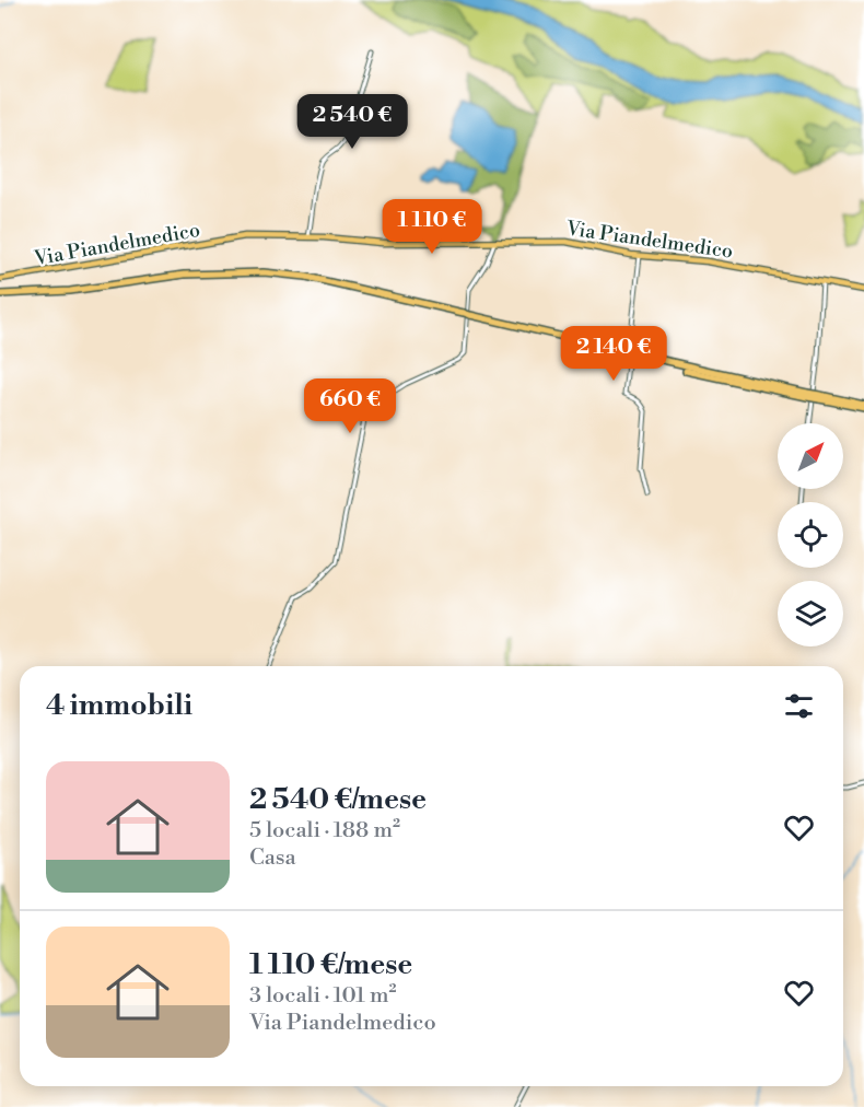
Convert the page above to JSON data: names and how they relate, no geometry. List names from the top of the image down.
{
  "streets": {
    "main road": ["Via Piandelmedico"]
  },
  "north": "top right",
  "page": {
    "price": [
      "2 540 €",
      "1 110 €",
      "2 140 €",
      "660 €"
    ],
    "heading": "4 immobili",
    "list": [
      {
        "name": "2 540 €/mese",
        "note": "5 locali · 188 m² · Casa"
      },
      {
        "name": "1 110 €/mese",
        "note": "3 locali · 101 m² · Via Piandelmedico"
      }
    ]
  }
}
